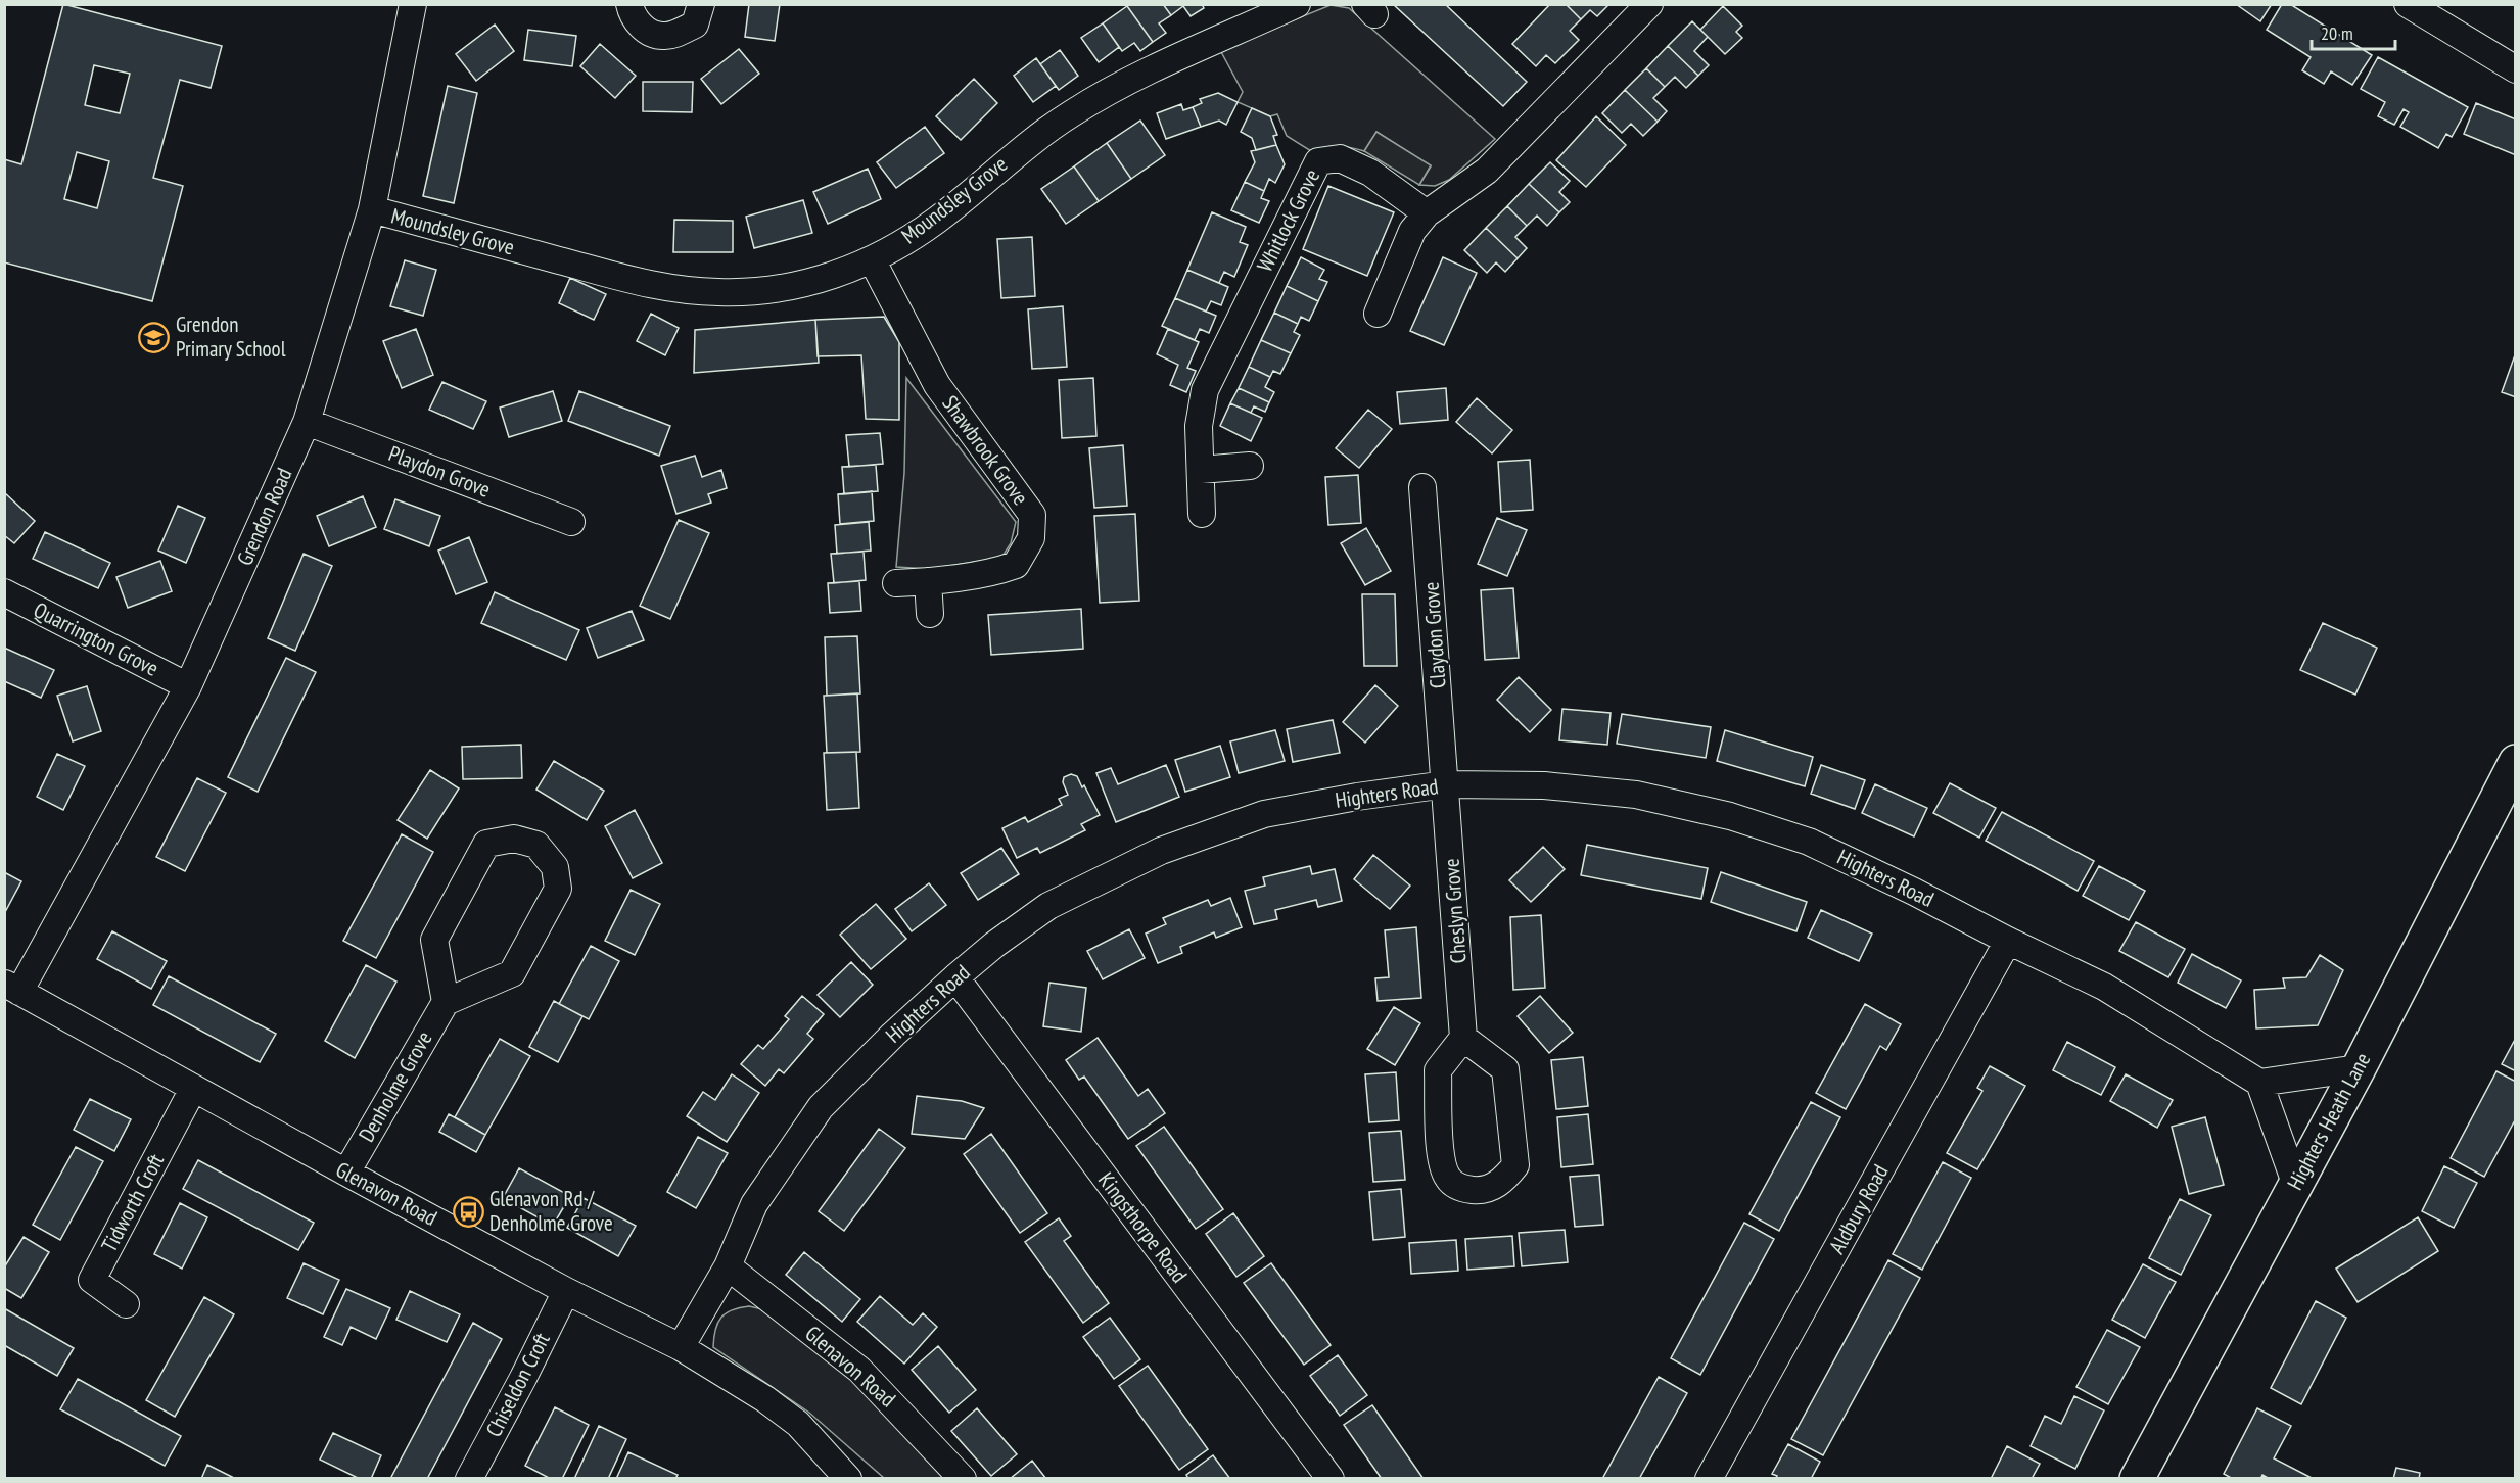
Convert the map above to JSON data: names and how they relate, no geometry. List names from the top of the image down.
{
  "streets": {
    "street": [
      "Moundsley Grove",
      "Whitlock Grove",
      "Shawbrook Grove",
      "Playdon Grove",
      "Grendon Road",
      "Claydon Grove",
      "Quarrington Grove",
      "Highters Road",
      "Cheslyn Grove",
      "Denholme Grove",
      "Highters Heath Lane",
      "Glenavon Road",
      "Tidworth Croft",
      "Aldbury Road",
      "Kingsthorpe Road",
      "Chiseldon Croft"
    ]
  },
  "crossings": [
    ["Moundsley Grove", "Shawbrook Grove"],
    ["Moundsley Grove", "Grendon Road"],
    ["Playdon Grove", "Grendon Road"],
    ["Grendon Road", "Quarrington Grove"],
    ["Grendon Road", "Glenavon Road"],
    ["Claydon Grove", "Highters Road"],
    ["Claydon Grove", "Cheslyn Grove"],
    ["Highters Road", "Cheslyn Grove"],
    ["Highters Road", "Glenavon Road"],
    ["Highters Road", "Aldbury Road"],
    ["Highters Road", "Kingsthorpe Road"],
    ["Denholme Grove", "Glenavon Road"],
    ["Glenavon Road", "Tidworth Croft"],
    ["Glenavon Road", "Chiseldon Croft"]
  ],
  "places": {
    "school or university": ["Grendon Primary School"],
    "bus stop": ["Glenavon Rd / Denholme Grove"]
  },
  "scale_bar": "20 m"
}
